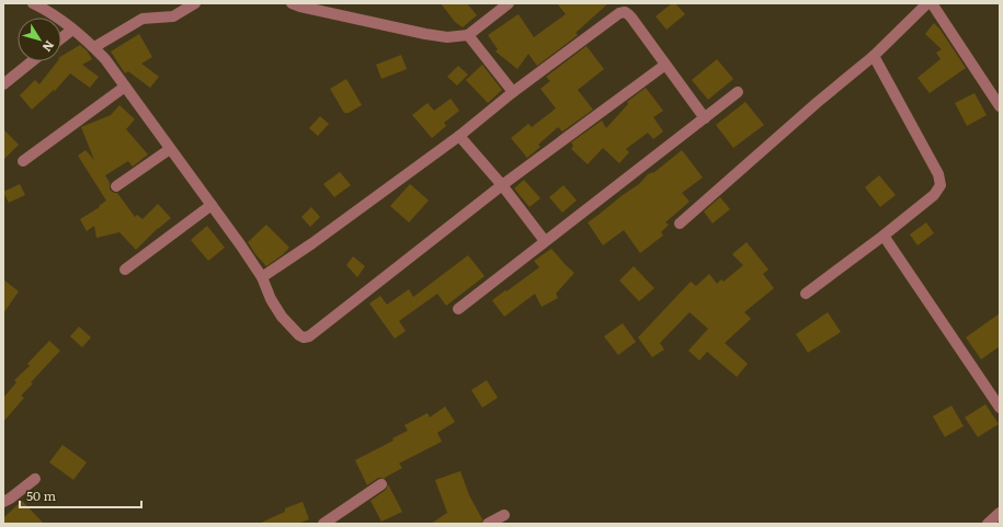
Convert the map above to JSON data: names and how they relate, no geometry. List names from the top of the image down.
{
  "scale_bar": "50 m",
  "north": "bottom right"
}
